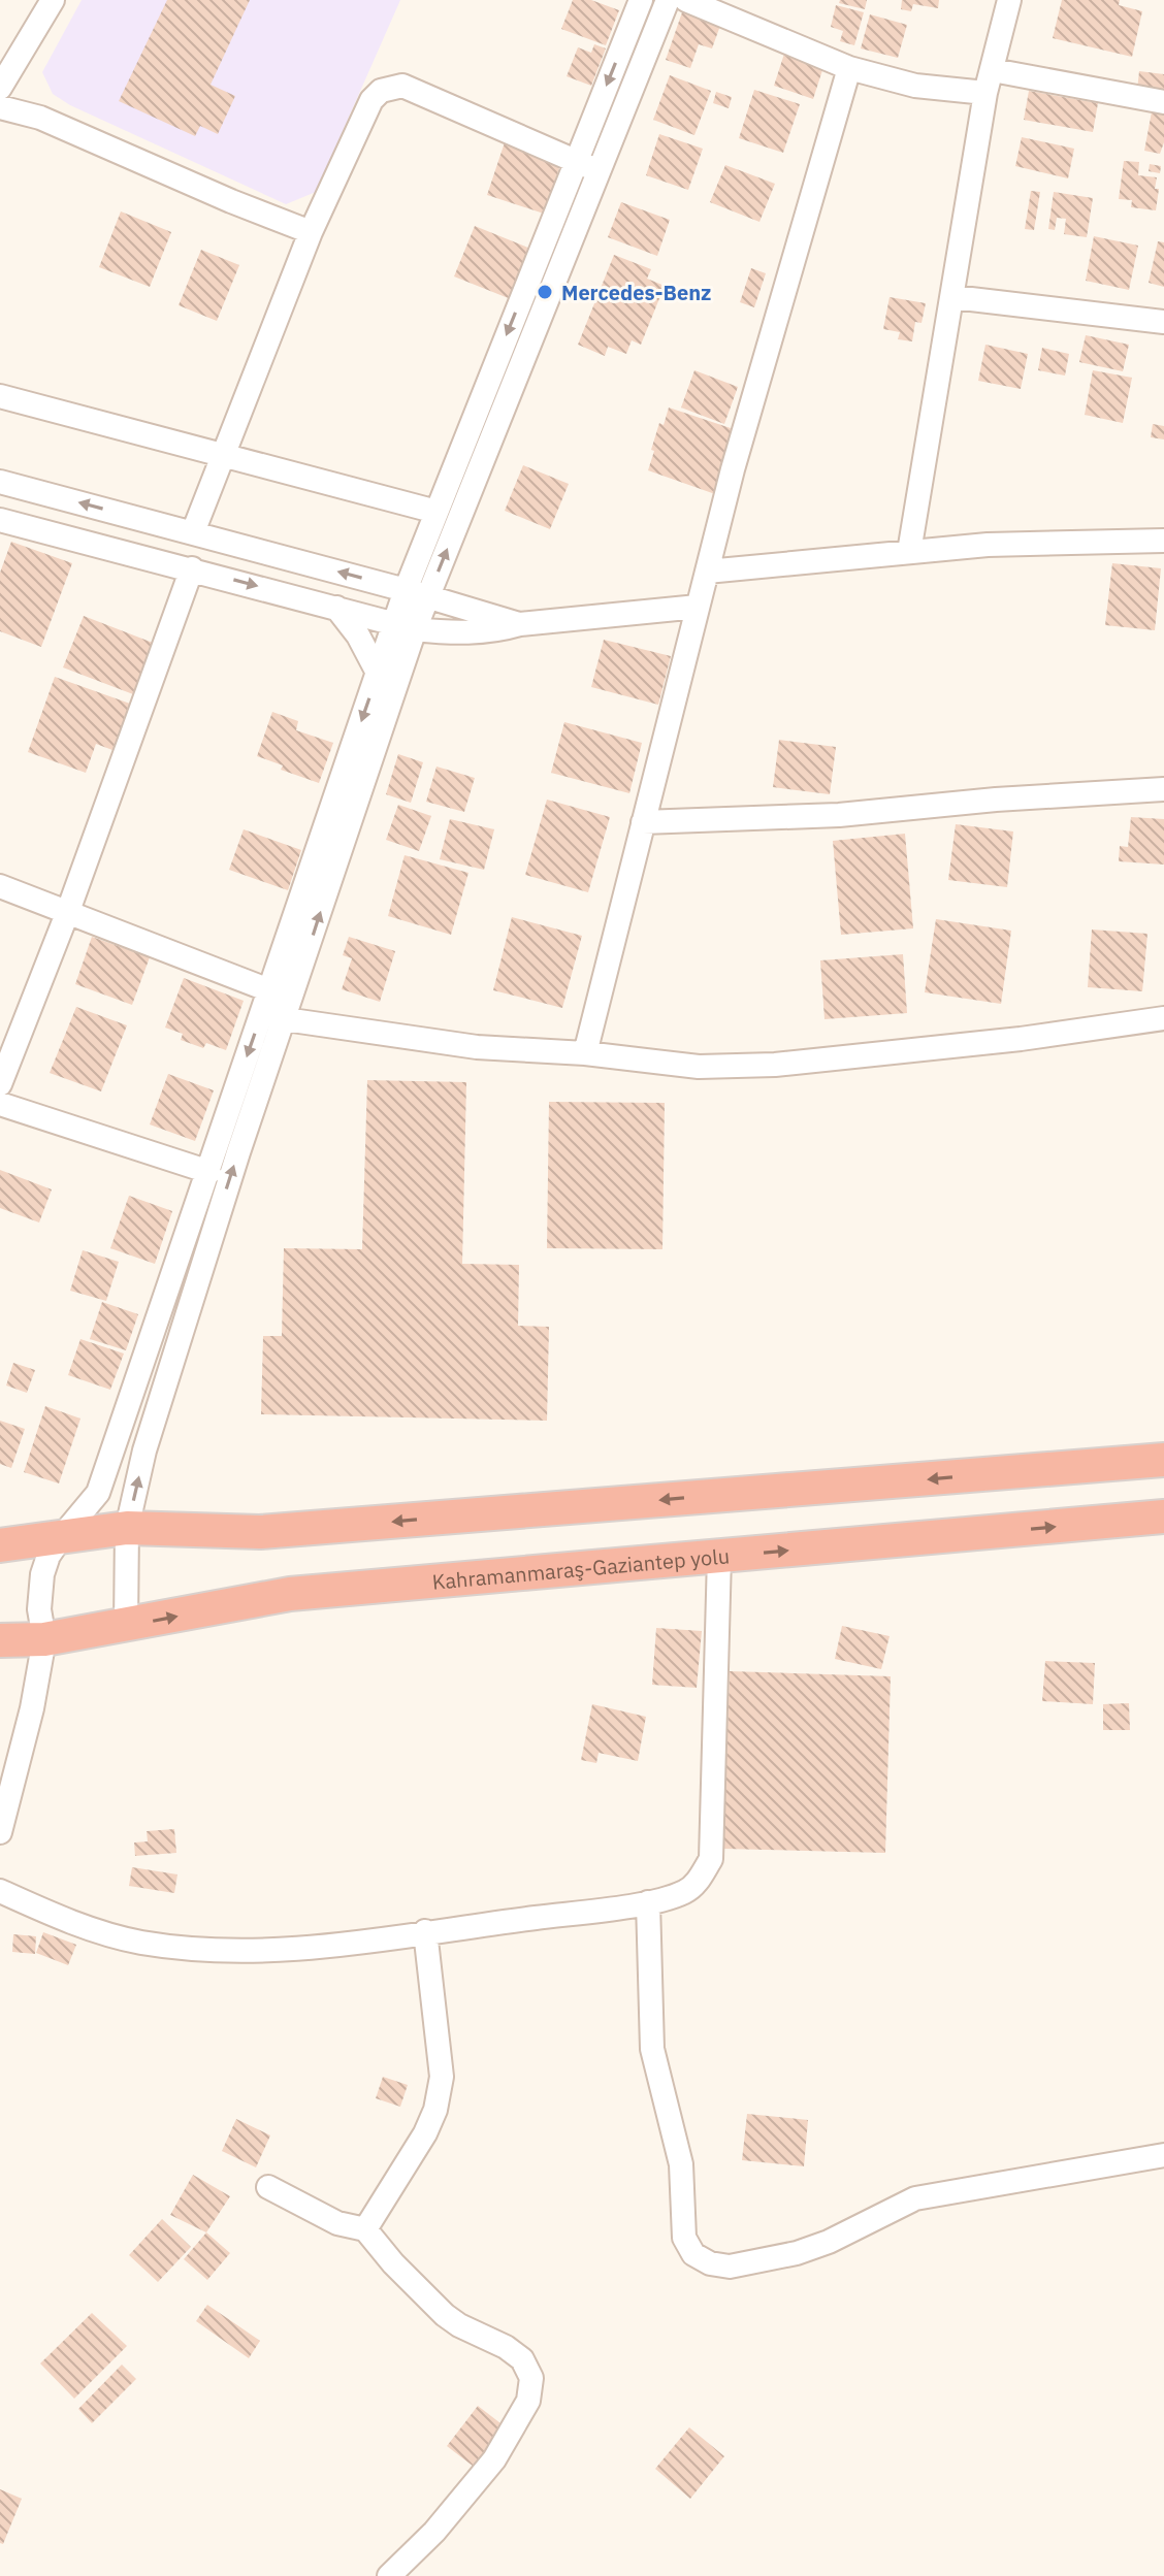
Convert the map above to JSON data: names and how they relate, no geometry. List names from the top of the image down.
{
  "streets": {
    "highway": ["Kahramanmaraş-Gaziantep yolu"]
  },
  "places": ["Mercedes-Benz"]
}
